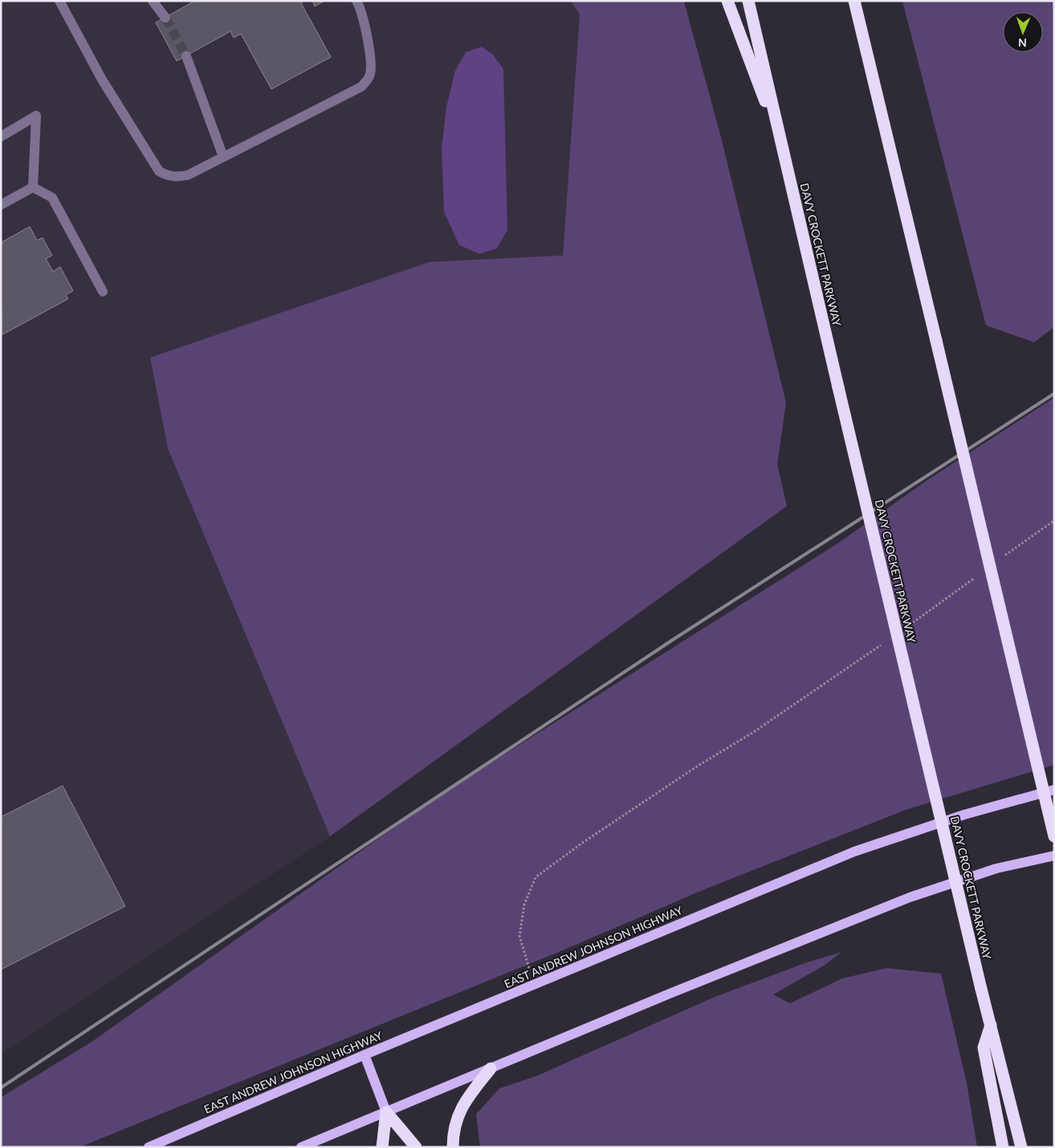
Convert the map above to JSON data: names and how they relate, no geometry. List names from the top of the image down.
{
  "streets": {
    "highway": ["DAVY CROCKETT PARKWAY"],
    "main road": ["EAST ANDREW JOHNSON HIGHWAY"]
  },
  "north": "bottom"
}
